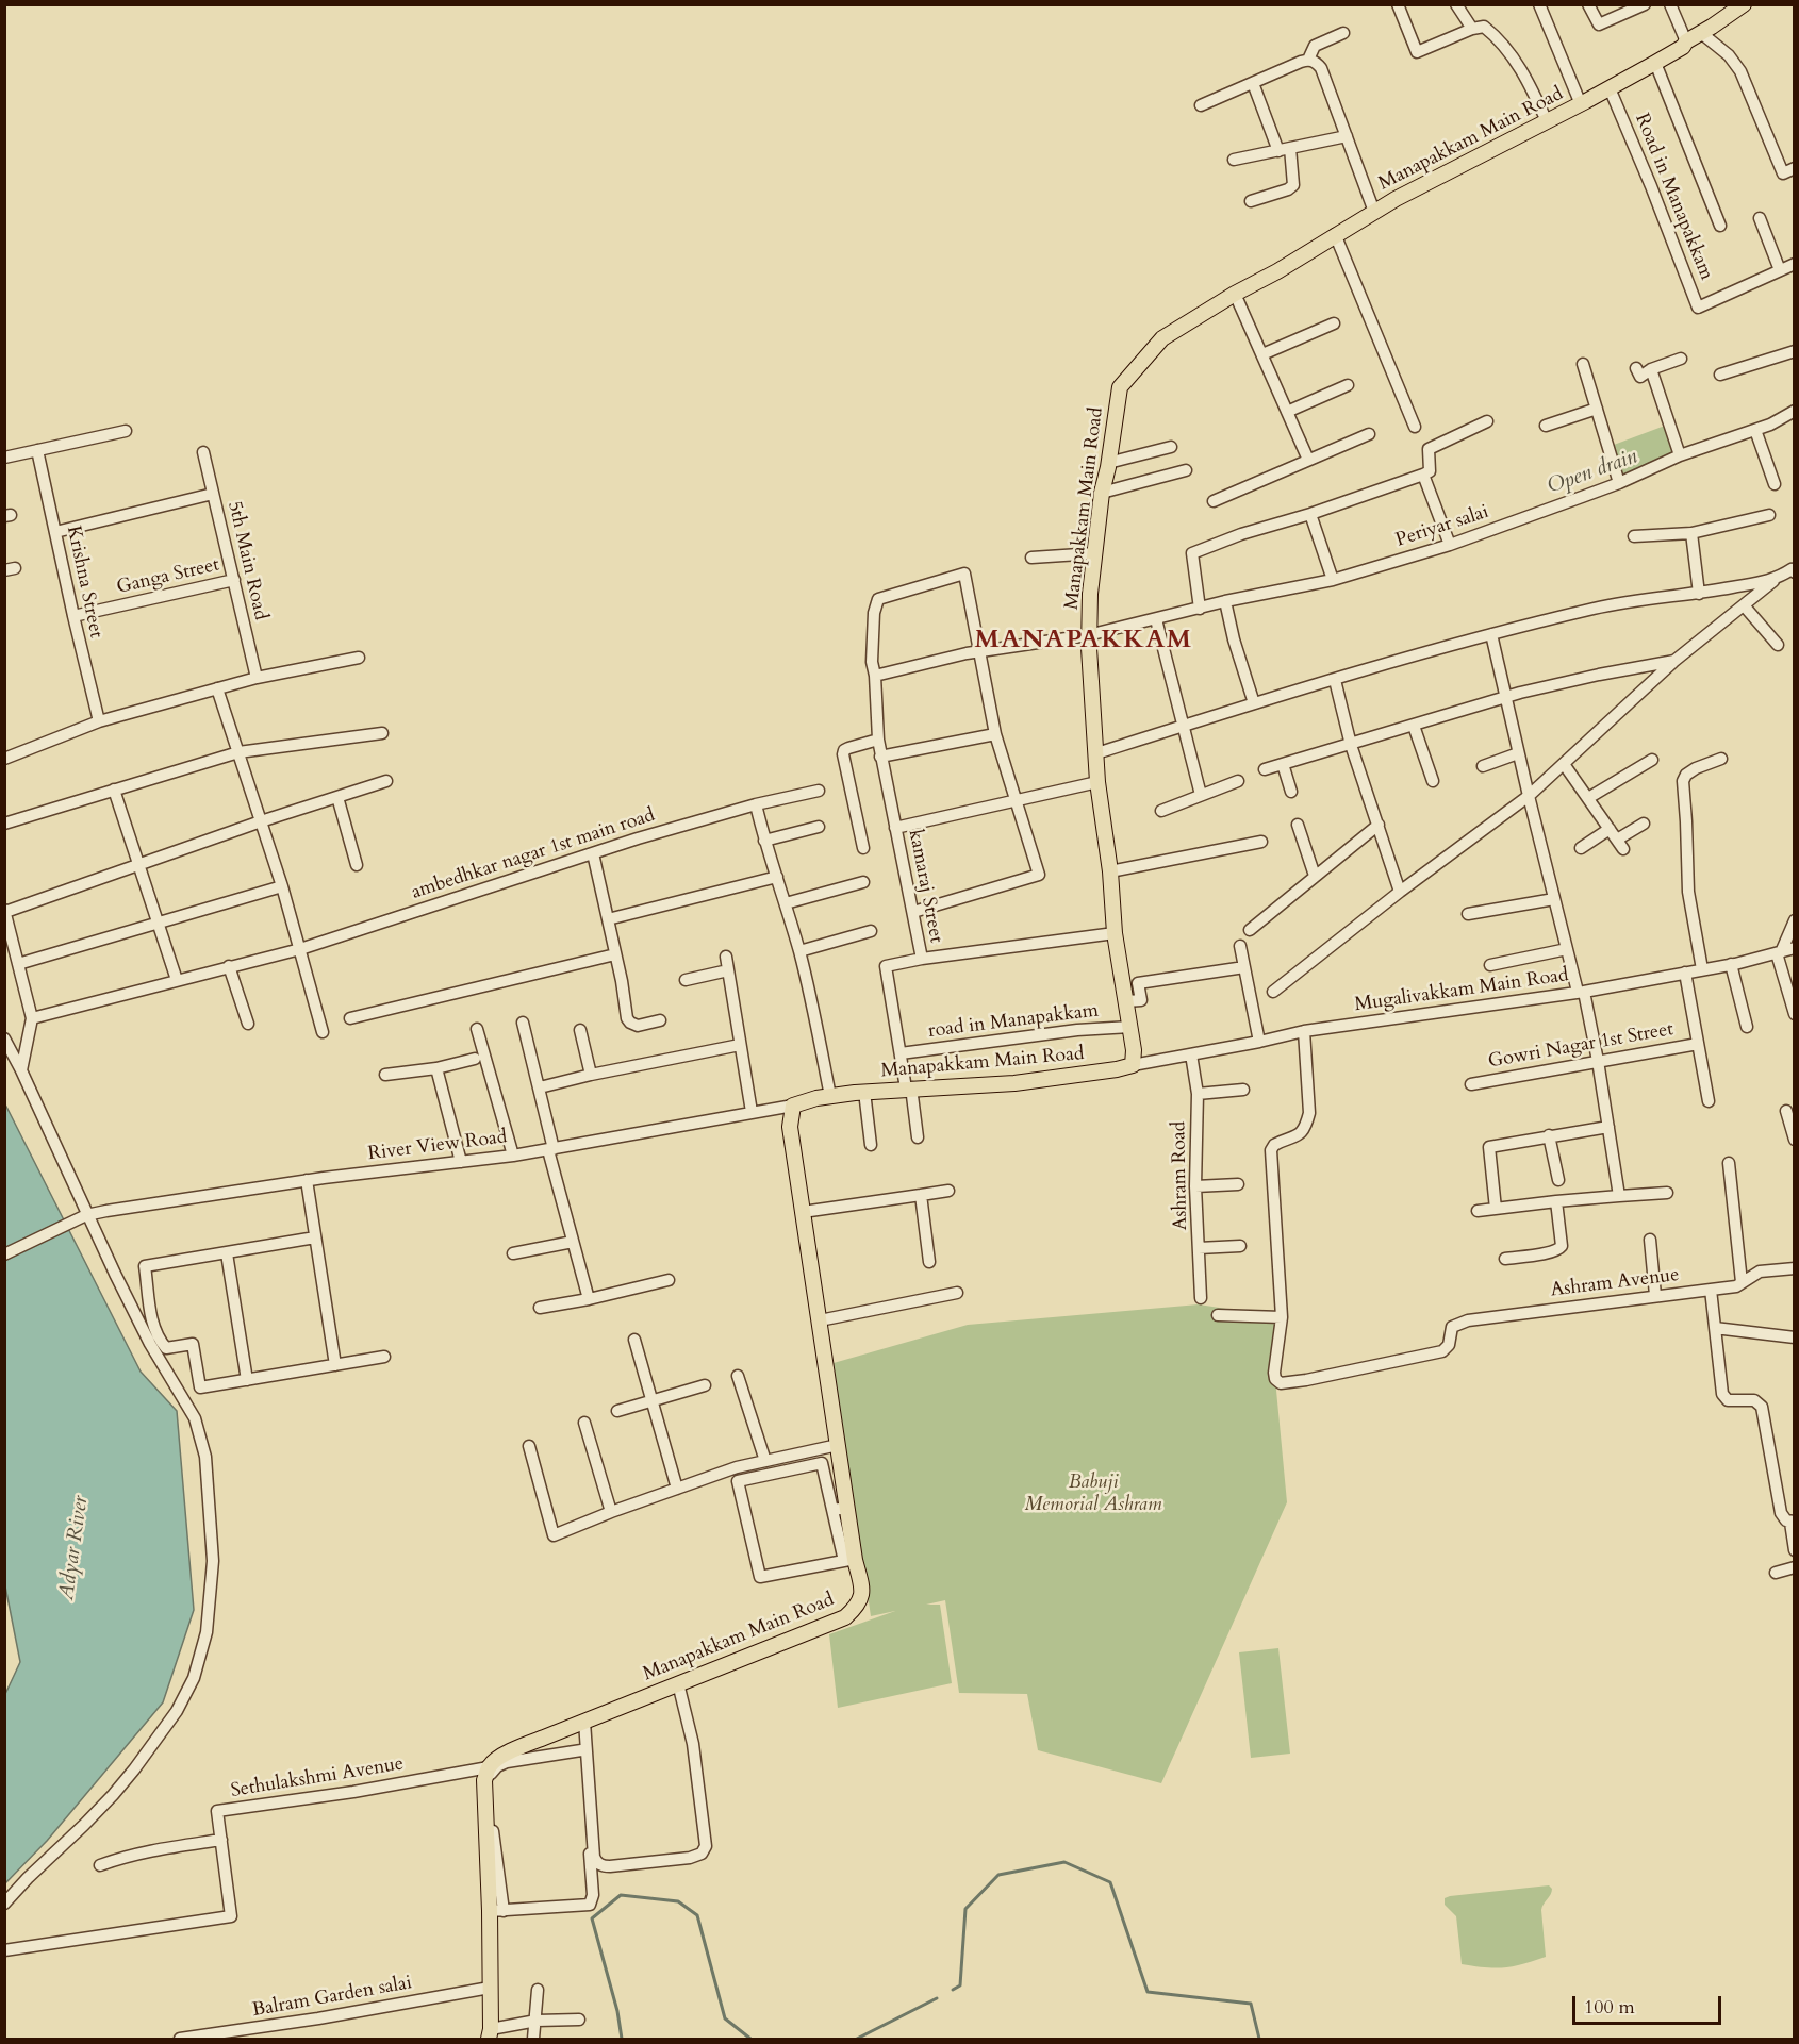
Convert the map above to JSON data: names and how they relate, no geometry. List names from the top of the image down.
{
  "streets": {
    "main road": ["Manapakkam Main Road"],
    "street": [
      "Road in Manapakkam",
      "Periyar salai",
      "5th Main Road",
      "Ganga Street",
      "Krishna Street",
      "ambedhkar nagar 1st main road",
      "kamaraj Street",
      "Mugalivakkam Main Road",
      "road in Manapakkam",
      "Gowri Nagar 1st Street",
      "River View Road",
      "Ashram Road",
      "Ashram Avenue",
      "Sethulakshmi Avenue",
      "Balram Garden salai"
    ]
  },
  "crossings": [
    ["Manapakkam Main Road", "Road in Manapakkam"],
    ["Manapakkam Main Road", "Periyar salai"],
    ["Manapakkam Main Road", "kamaraj Street"],
    ["Manapakkam Main Road", "Mugalivakkam Main Road"],
    ["Manapakkam Main Road", "road in Manapakkam"],
    ["Manapakkam Main Road", "River View Road"],
    ["Manapakkam Main Road", "Sethulakshmi Avenue"],
    ["Periyar salai", "kamaraj Street"],
    ["5th Main Road", "Ganga Street"],
    ["Ganga Street", "Krishna Street"],
    ["kamaraj Street", "road in Manapakkam"],
    ["Mugalivakkam Main Road", "Ashram Road"]
  ],
  "districts": ["MANAPAKKAM"],
  "water": ["Open drain", "Adyar River"],
  "parks": ["Babuji Memorial Ashram"],
  "scale_bar": "100 m"
}
